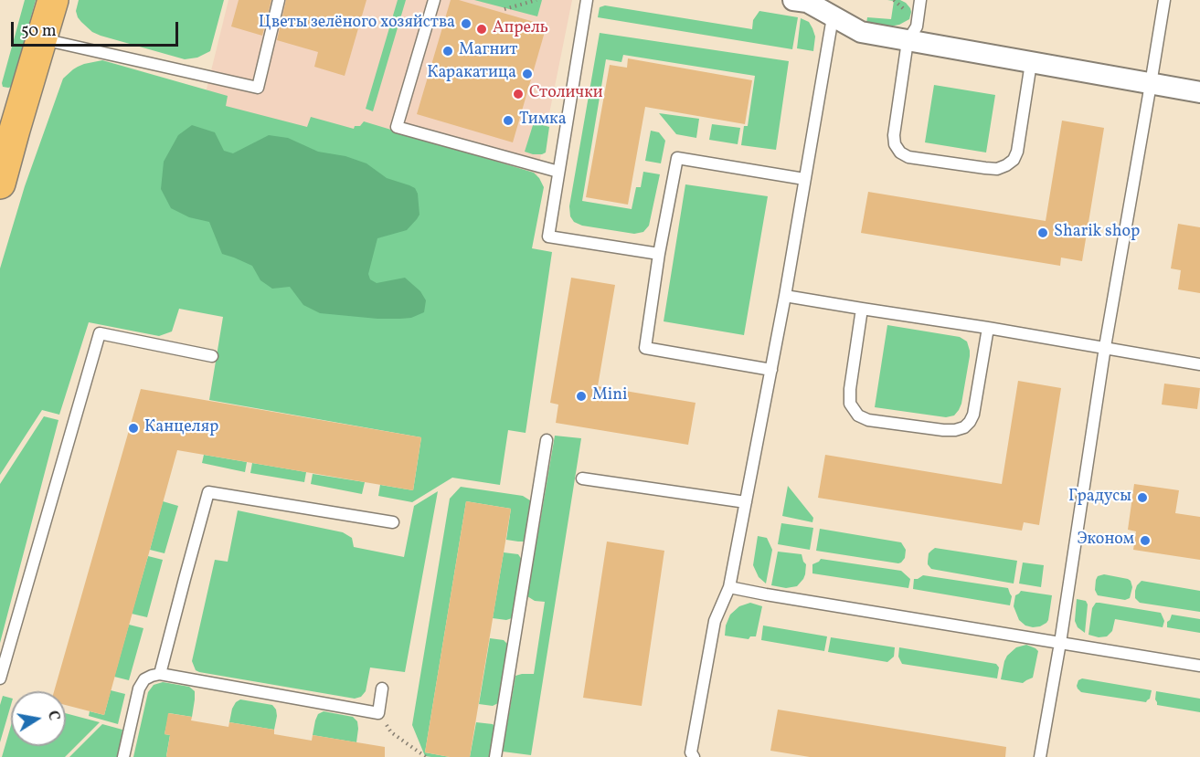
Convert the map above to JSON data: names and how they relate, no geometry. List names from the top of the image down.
{
  "places": [
    "Цветы зелёного хозяйства",
    "Апрель",
    "Магнит",
    "Каракатица",
    "Столички",
    "Тимка",
    "Sharik shop",
    "Mini",
    "Канцеляр",
    "Градусы",
    "Эконом"
  ],
  "scale_bar": "50 m",
  "north": "right"
}
